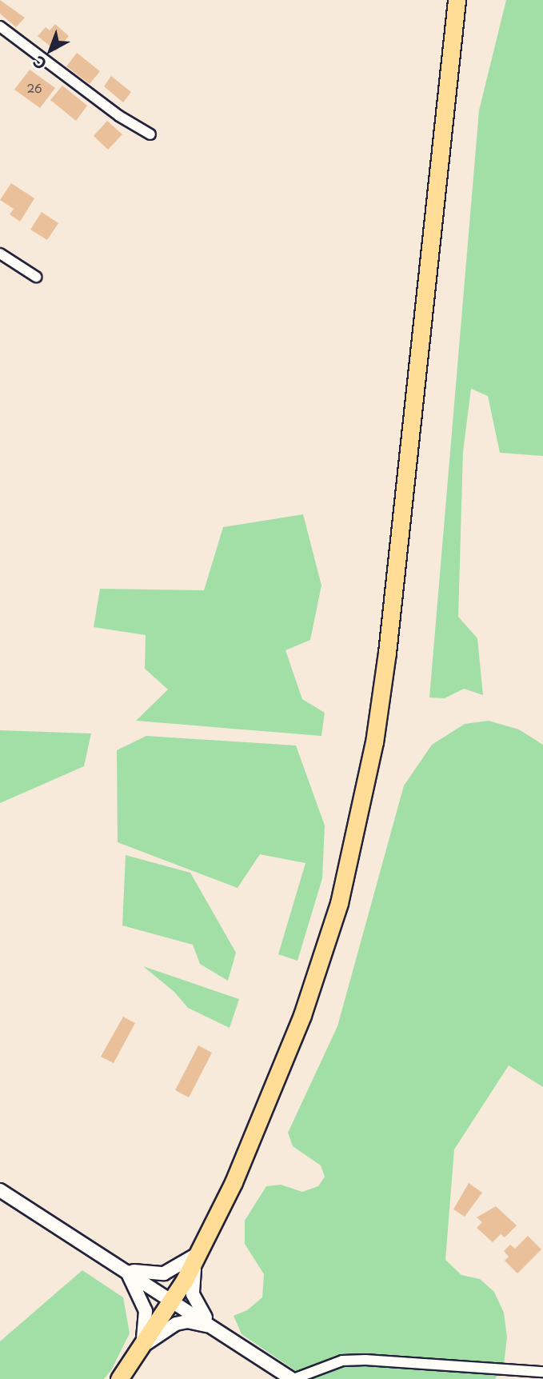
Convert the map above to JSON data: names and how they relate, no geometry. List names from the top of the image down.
{
  "house_numbers": ["26"],
  "north": "bottom left"
}
